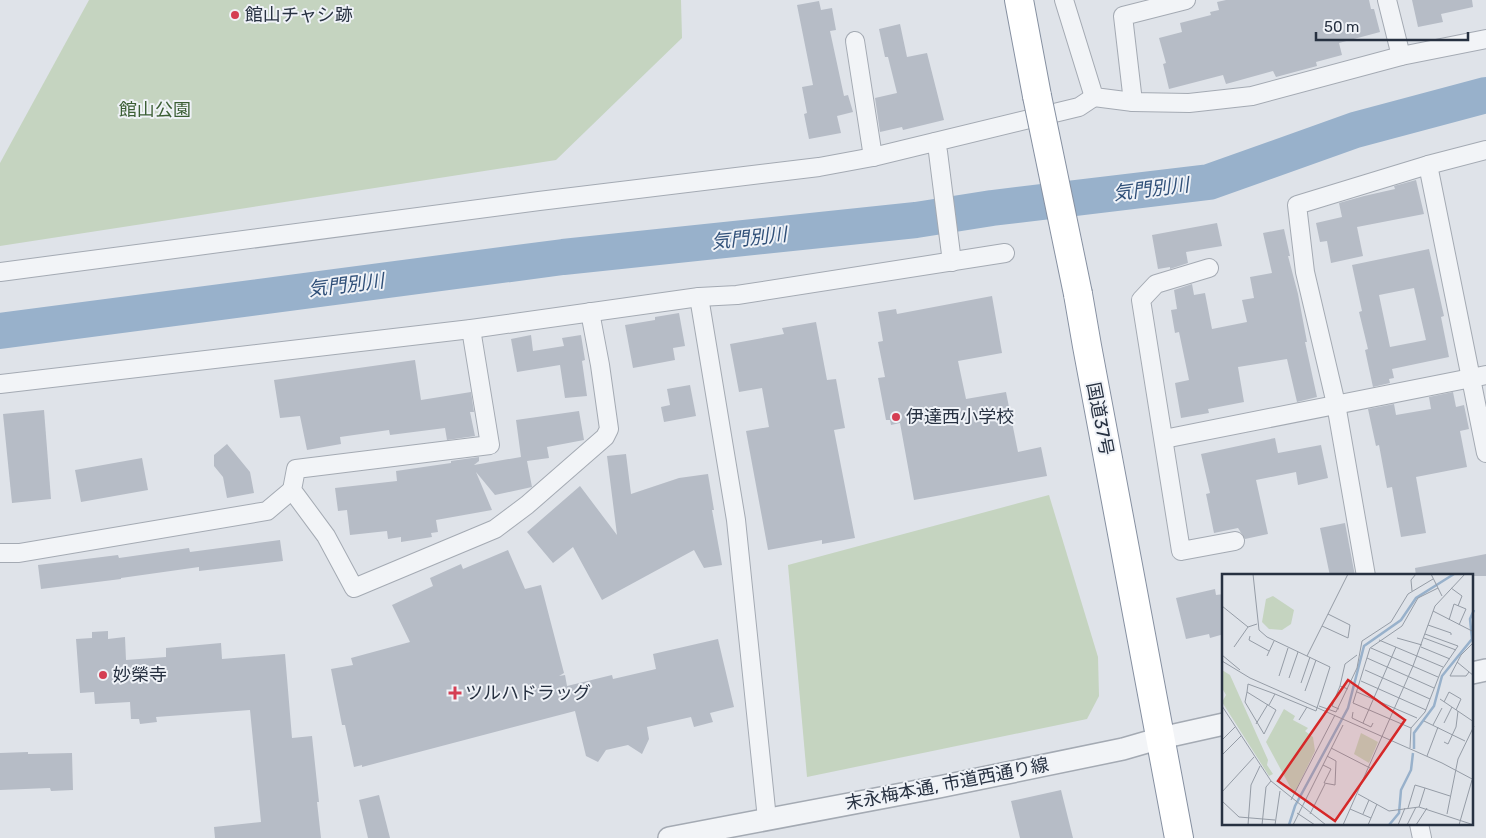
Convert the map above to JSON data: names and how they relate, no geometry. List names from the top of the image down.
{
  "streets": {
    "highway": ["国道37号"],
    "street": ["末永梅本通, 市道西通り線"]
  },
  "crossings": [
    ["国道37号", "末永梅本通, 市道西通り線"]
  ],
  "water": ["気門別川"],
  "parks": ["館山公園"],
  "places": {
    "other": ["館山チャシ跡", "伊達西小学校", "妙榮寺"],
    "health": ["ツルハドラッグ"]
  },
  "scale_bar": "50 m"
}
